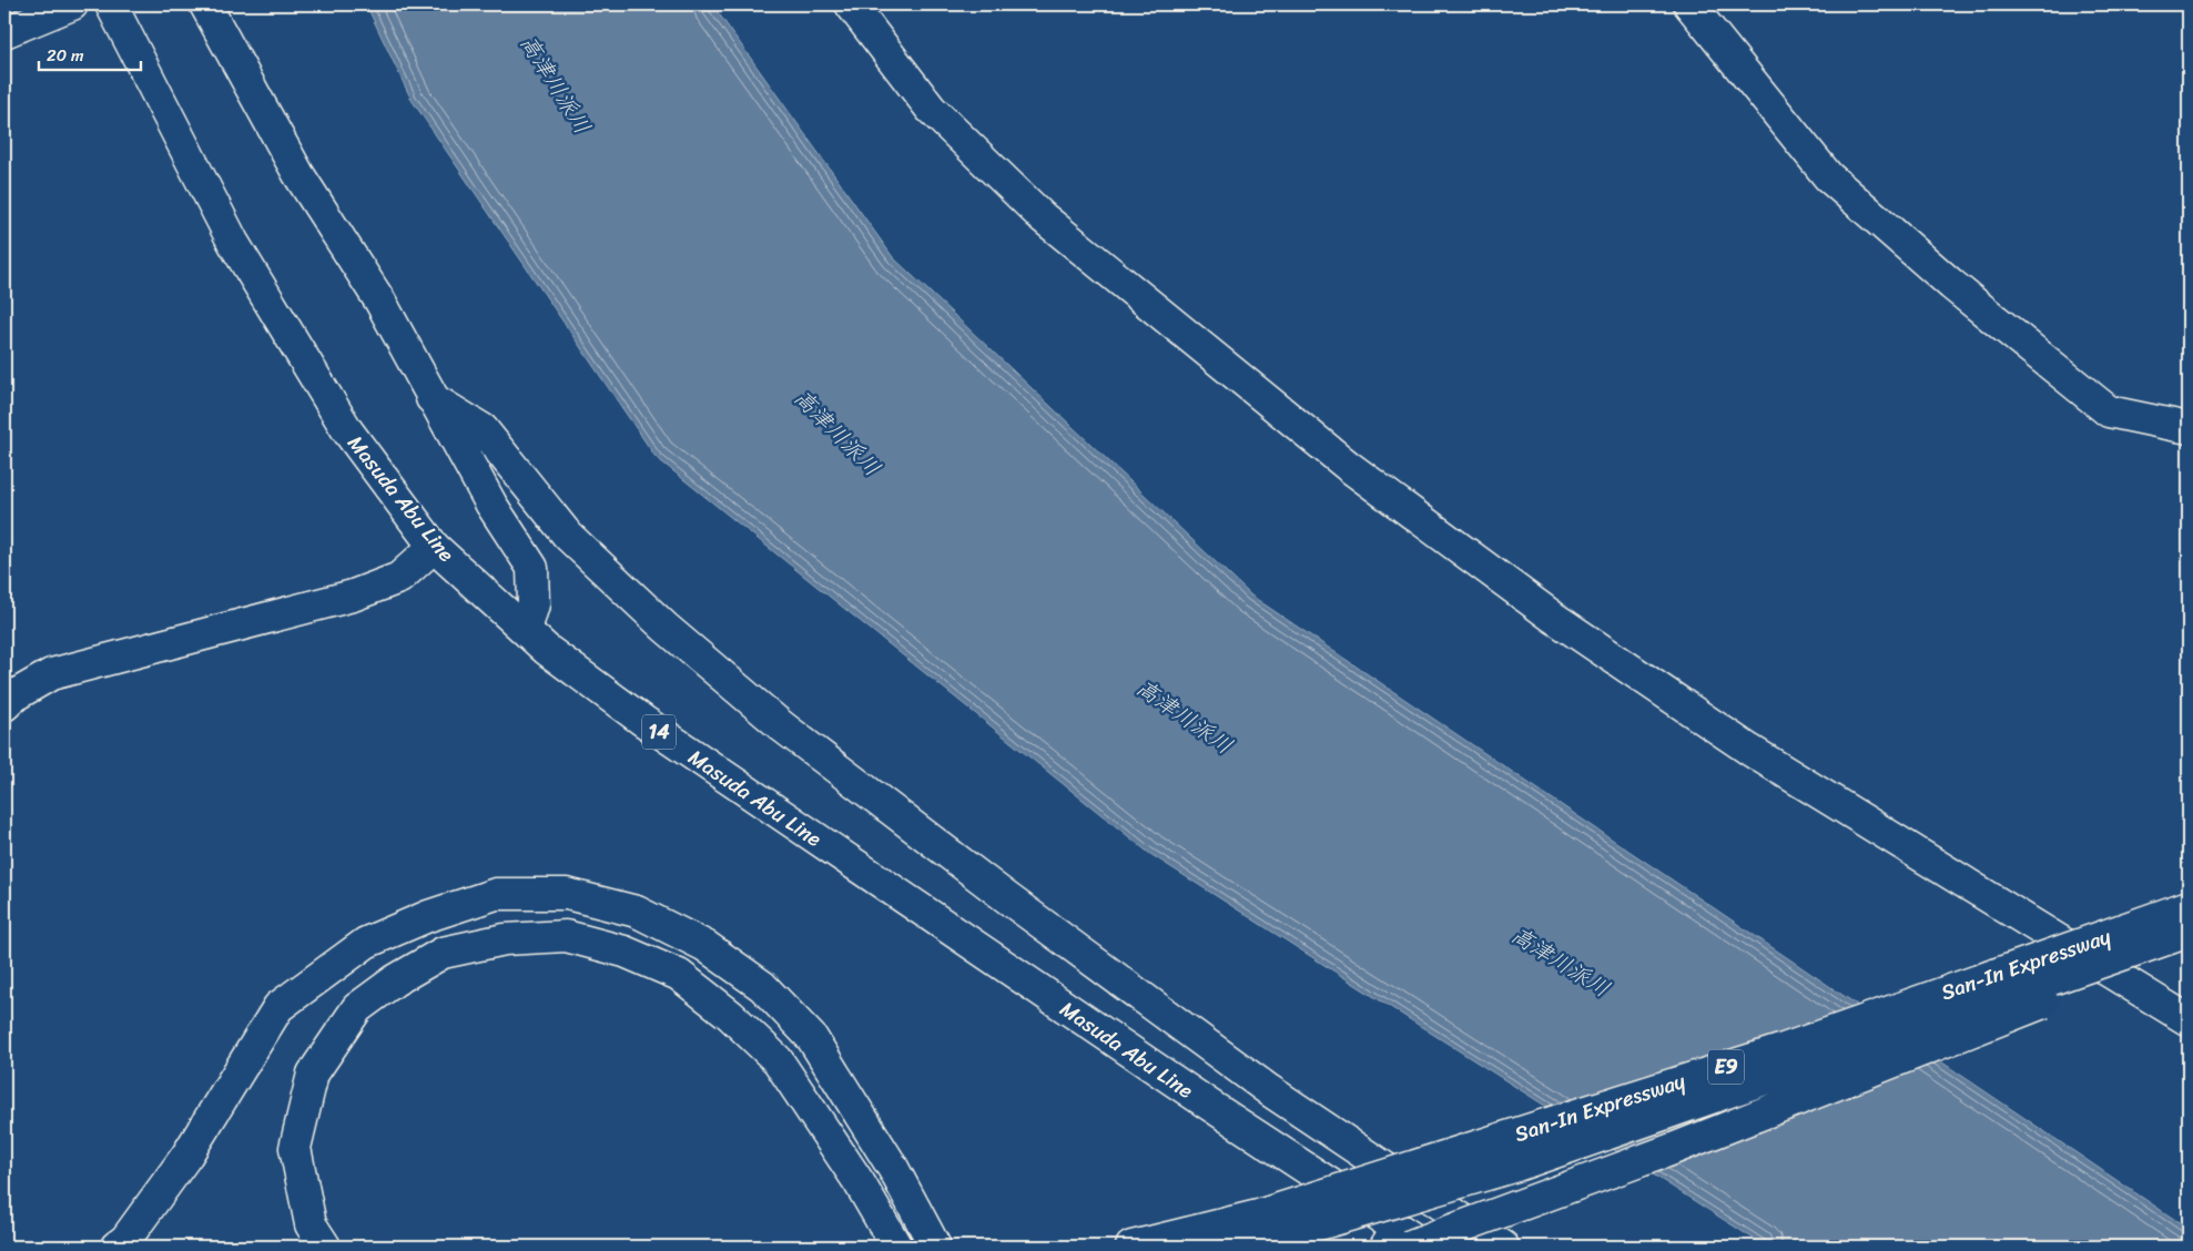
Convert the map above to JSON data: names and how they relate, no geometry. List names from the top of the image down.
{
  "streets": {
    "main road": [
      "Masuda Abu Line",
      "14",
      "San-In Expressway",
      "E9"
    ]
  },
  "water": ["高津川派川"],
  "scale_bar": "20 m"
}
